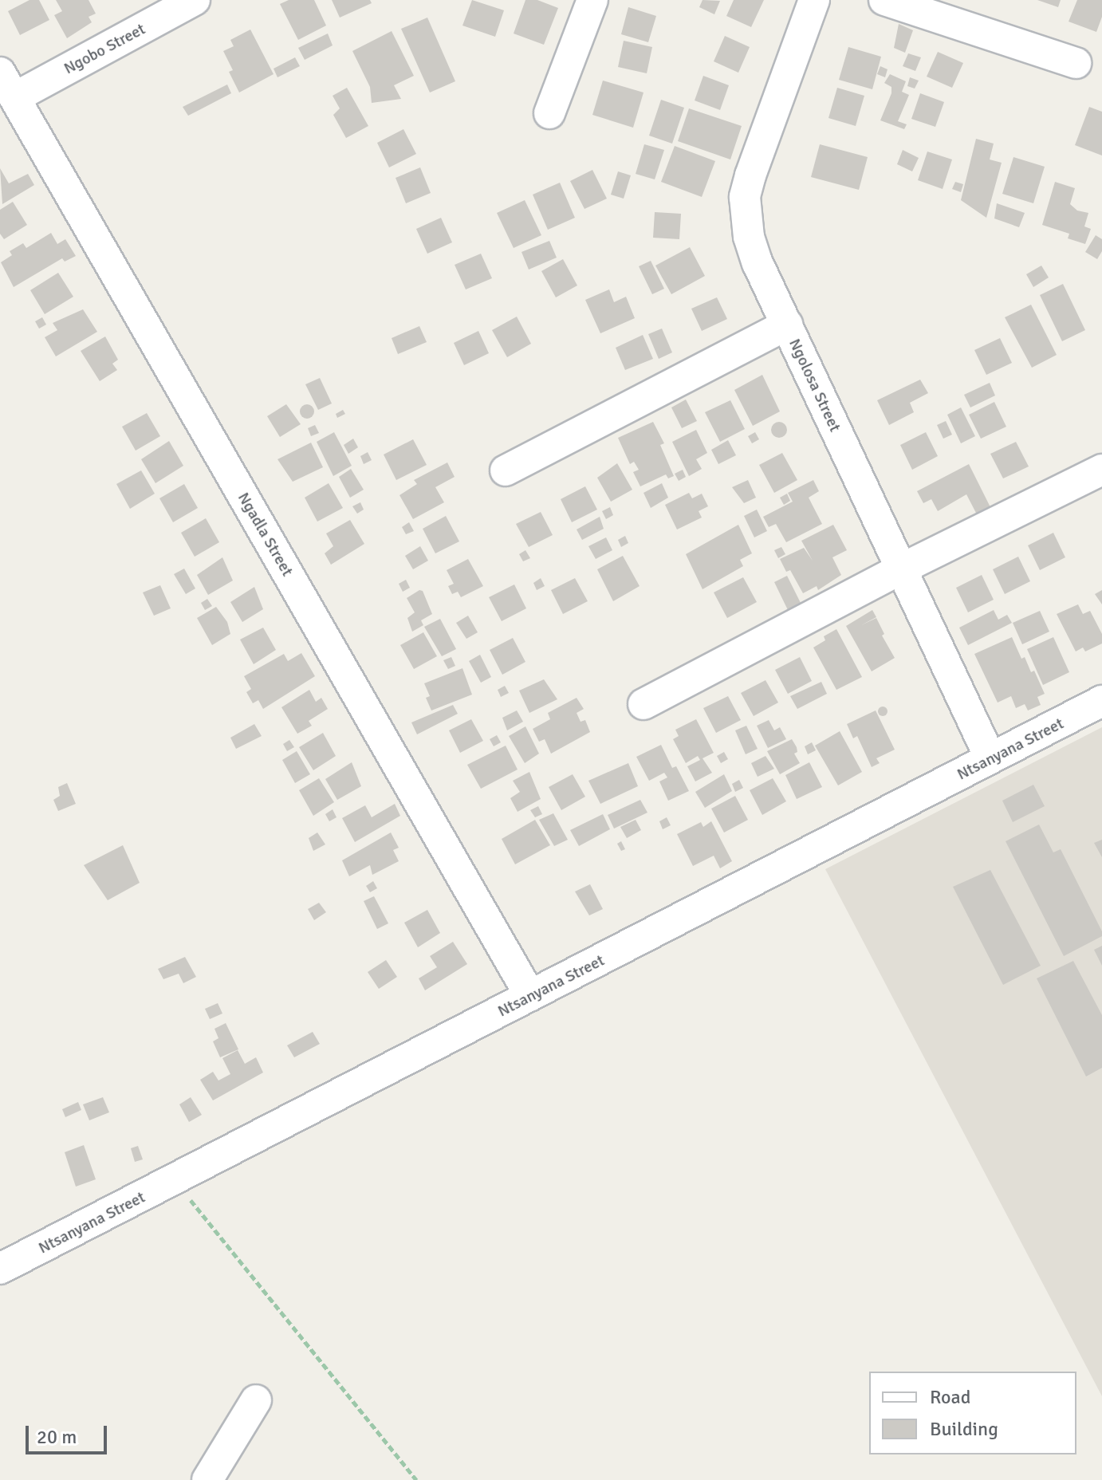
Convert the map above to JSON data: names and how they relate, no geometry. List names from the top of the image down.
{
  "streets": {
    "street": [
      "Ngobo Street",
      "Ngolosa Street",
      "Ngadla Street",
      "Ntsanyana Street"
    ]
  },
  "crossings": [
    ["Ngobo Street", "Ngadla Street"],
    ["Ngolosa Street", "Ntsanyana Street"],
    ["Ngadla Street", "Ntsanyana Street"]
  ],
  "legend": ["Road", "Building"],
  "scale_bar": "20 m"
}
